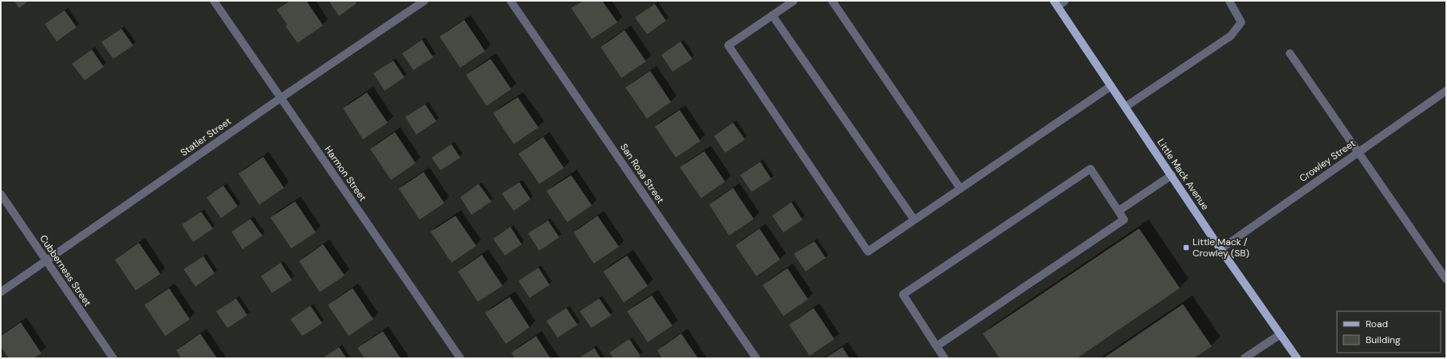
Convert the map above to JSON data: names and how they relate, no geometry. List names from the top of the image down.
{
  "streets": {
    "main road": ["Little Mack Avenue"],
    "street": [
      "Statler Street",
      "Crowley Street",
      "Harmon Street",
      "San Rosa Street",
      "Cubberness Street"
    ]
  },
  "crossings": [
    ["Statler Street", "Harmon Street"],
    ["Statler Street", "Cubberness Street"],
    ["Crowley Street", "Little Mack Avenue"]
  ],
  "places": {
    "transit": ["Little Mack / Crowley (SB)"]
  },
  "legend": ["Road", "Building"]
}
